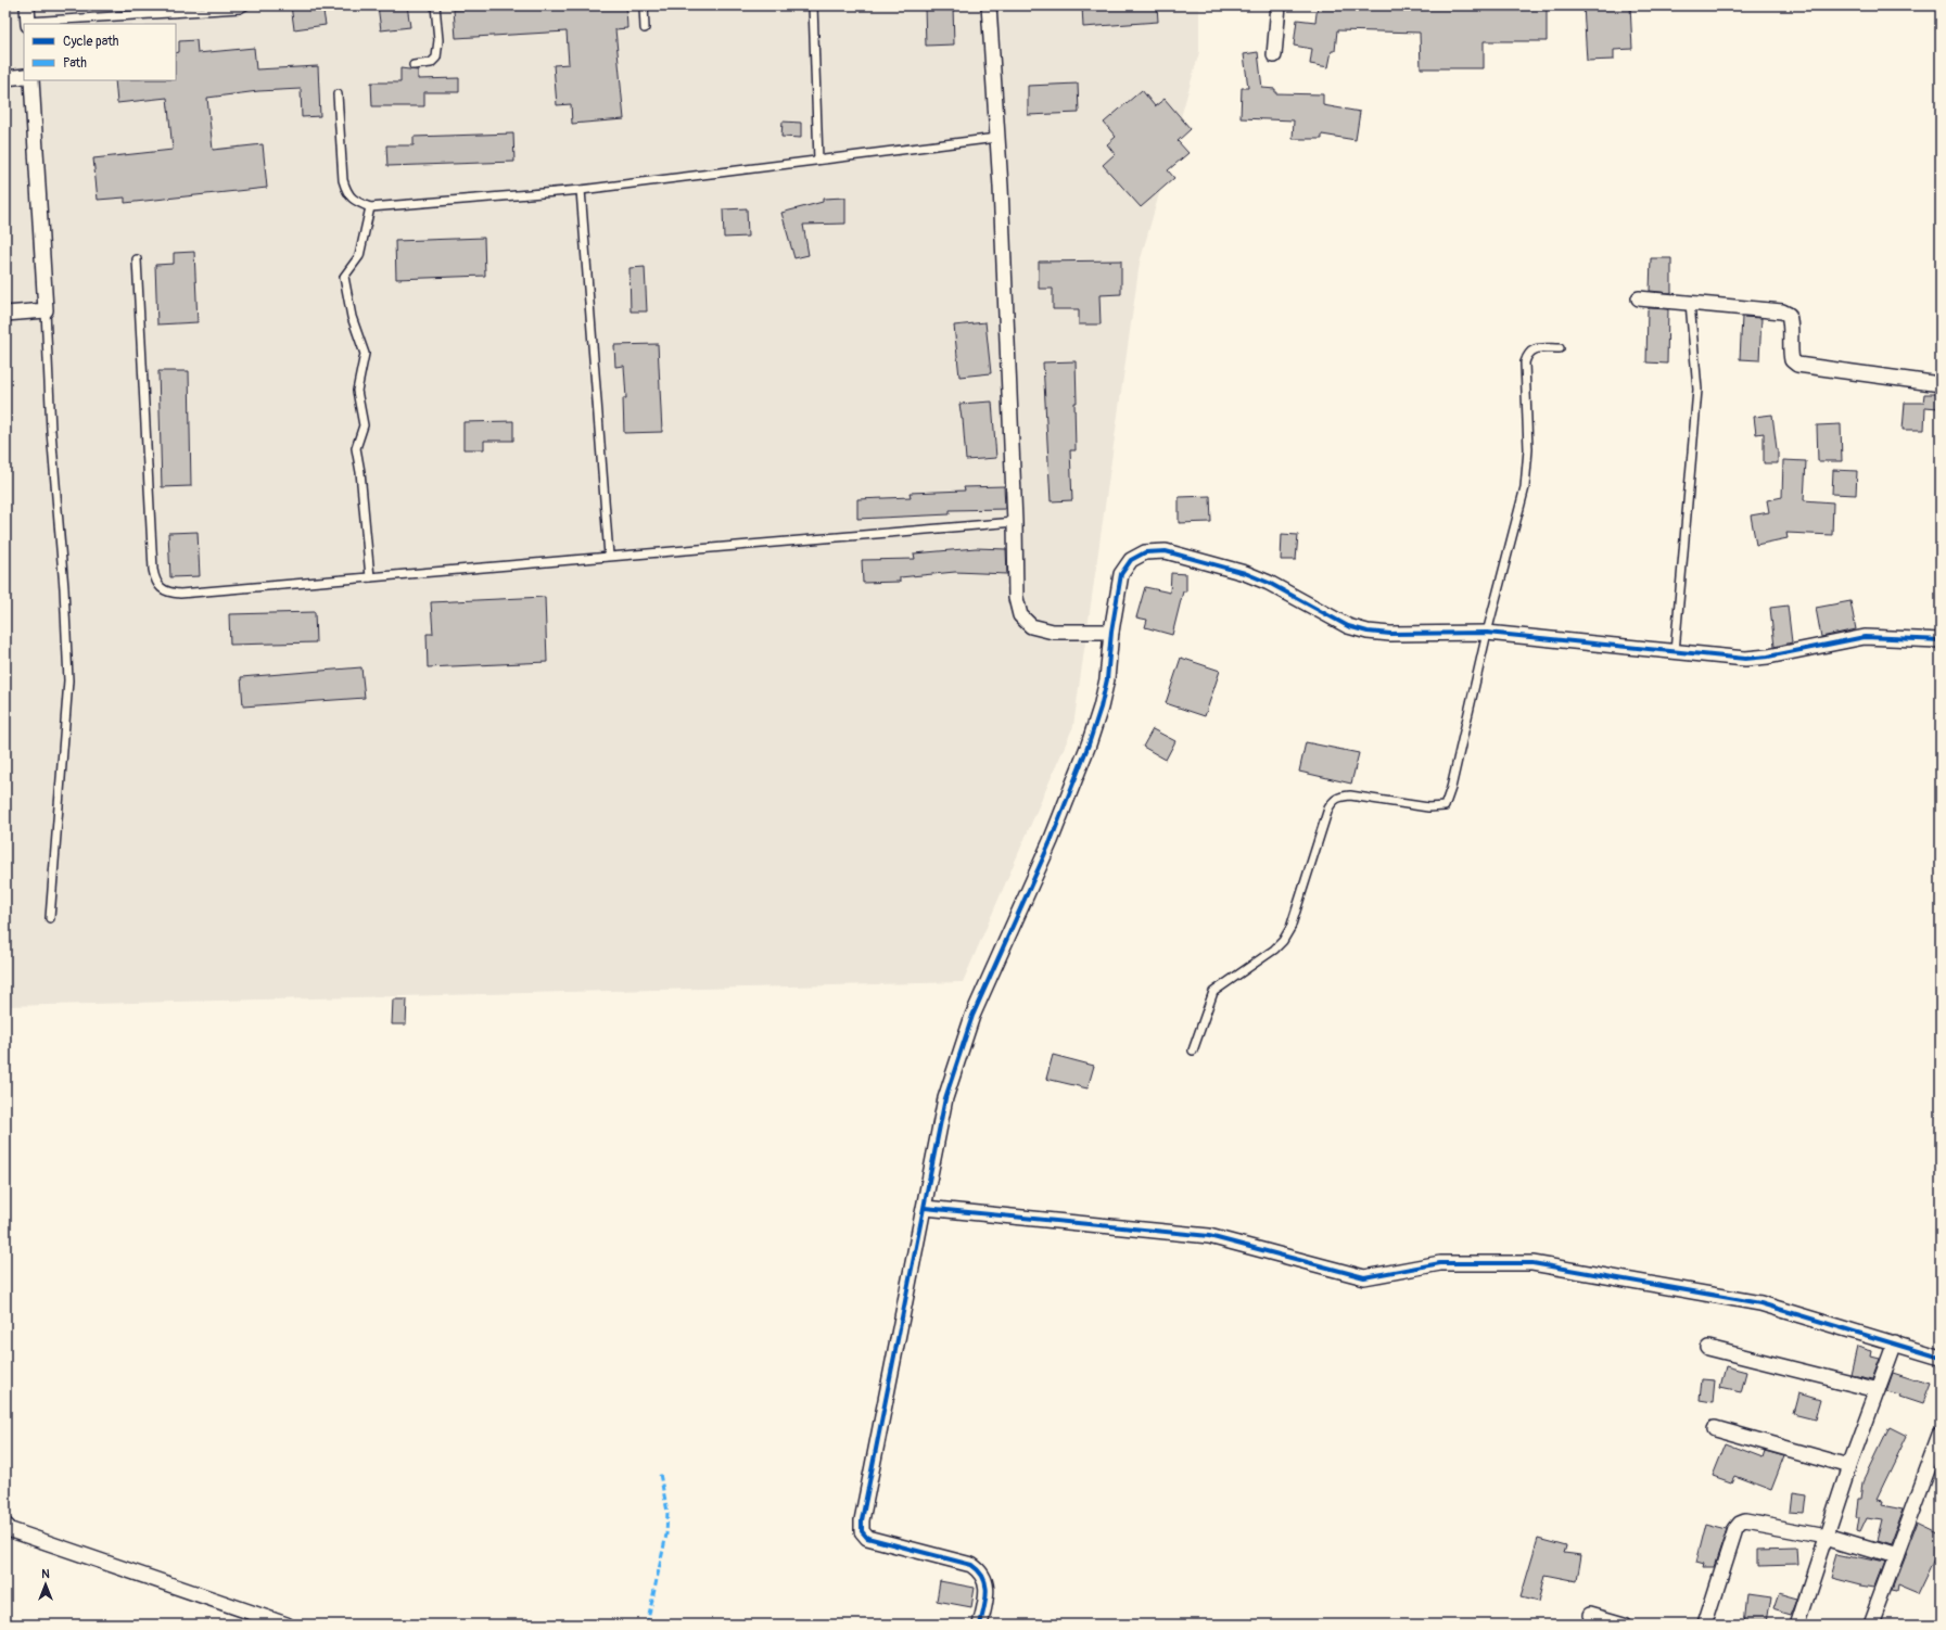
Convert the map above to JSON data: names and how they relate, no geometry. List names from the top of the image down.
{
  "legend": ["Cycle path", "Path"],
  "north": "top"
}
